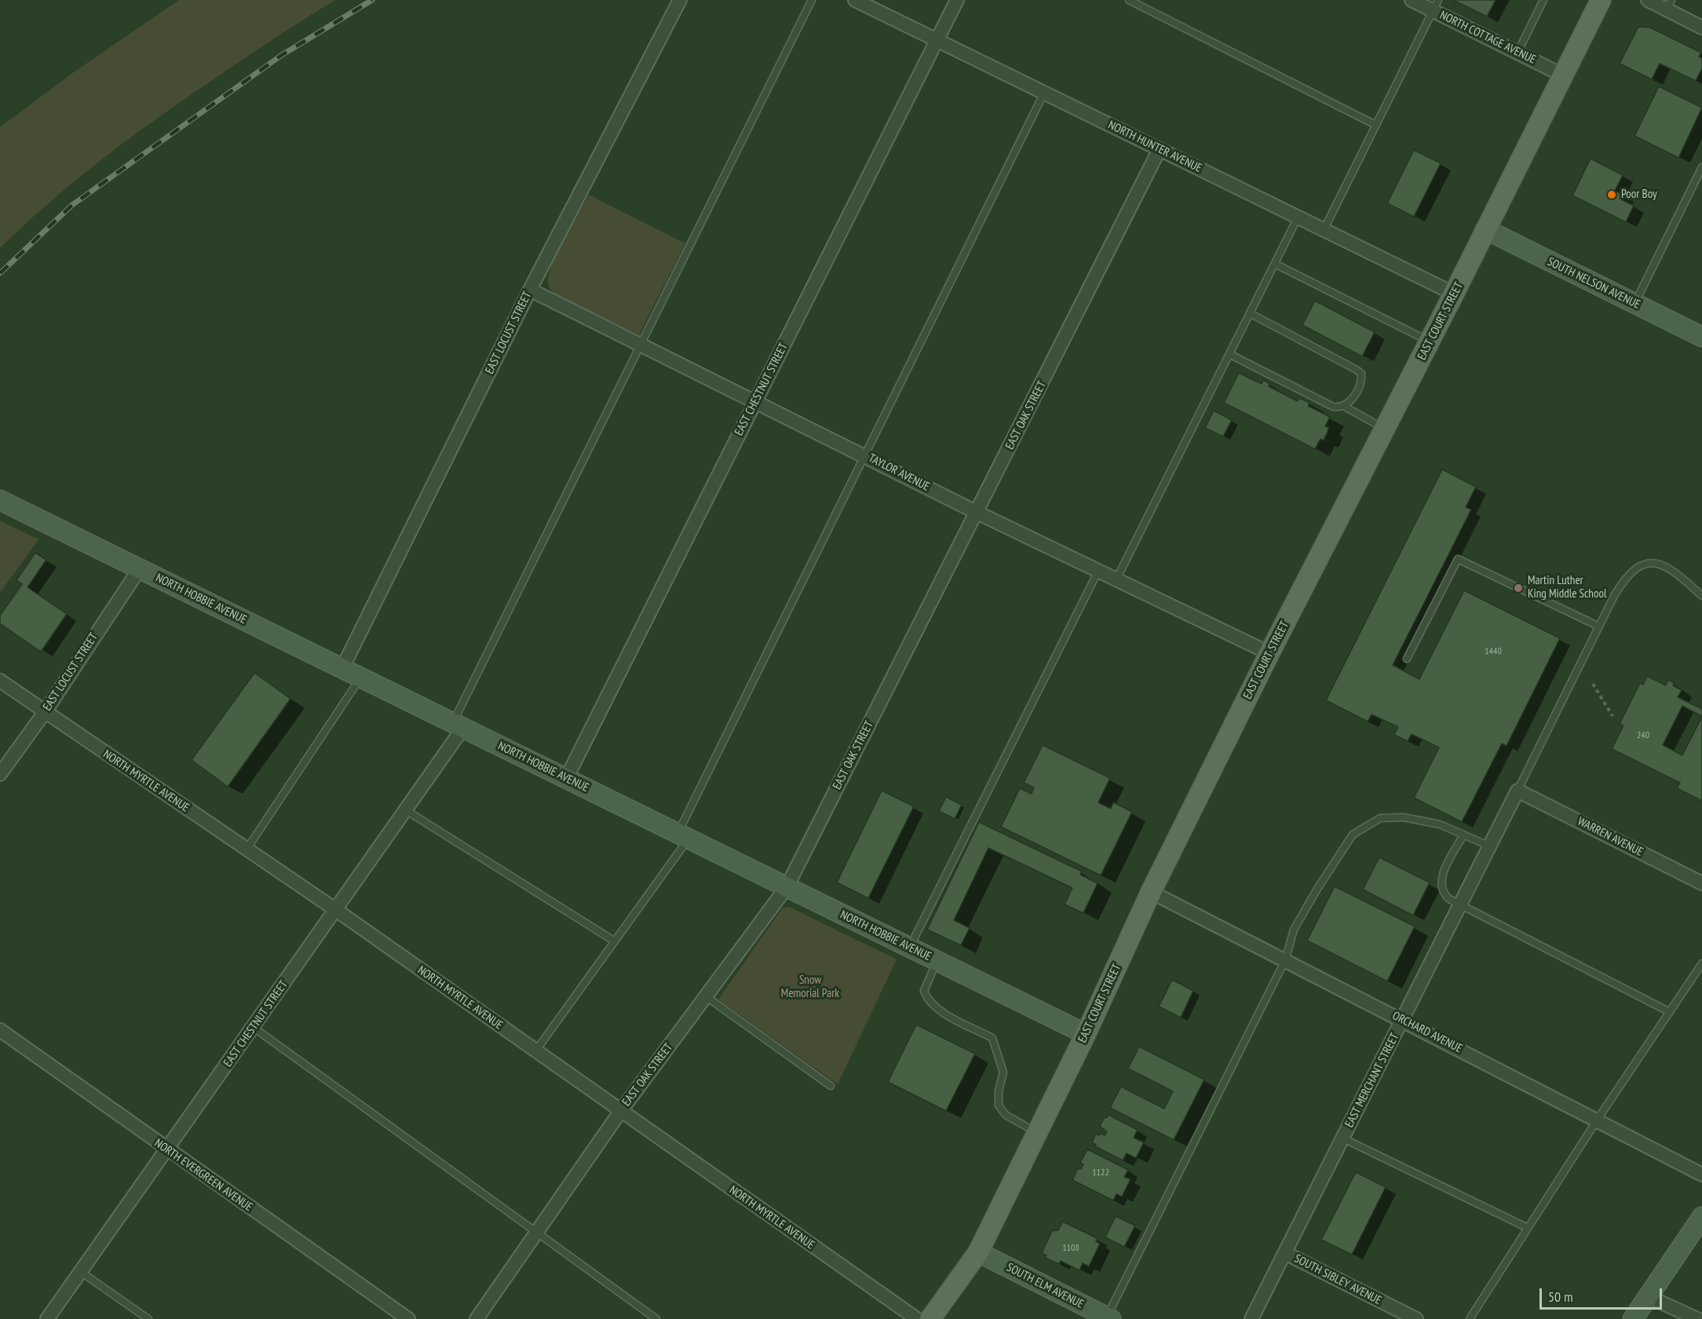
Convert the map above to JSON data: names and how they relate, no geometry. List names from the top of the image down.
{
  "streets": {
    "main road": [
      "SOUTH NELSON AVENUE",
      "EAST COURT STREET",
      "NORTH HOBBIE AVENUE",
      "SOUTH ELM AVENUE"
    ],
    "street": [
      "NORTH COTTAGE AVENUE",
      "NORTH HUNTER AVENUE",
      "EAST LOCUST STREET",
      "EAST CHESTNUT STREET",
      "EAST OAK STREET",
      "TAYLOR AVENUE",
      "NORTH MYRTLE AVENUE",
      "WARREN AVENUE",
      "ORCHARD AVENUE",
      "EAST MERCHANT STREET",
      "NORTH EVERGREEN AVENUE",
      "SOUTH SIBLEY AVENUE"
    ]
  },
  "crossings": [
    ["NORTH COTTAGE AVENUE", "EAST COURT STREET"],
    ["NORTH HUNTER AVENUE", "EAST COURT STREET"],
    ["NORTH HUNTER AVENUE", "EAST CHESTNUT STREET"],
    ["NORTH HUNTER AVENUE", "EAST OAK STREET"],
    ["SOUTH NELSON AVENUE", "EAST COURT STREET"],
    ["EAST COURT STREET", "TAYLOR AVENUE"],
    ["EAST COURT STREET", "NORTH HOBBIE AVENUE"],
    ["EAST COURT STREET", "ORCHARD AVENUE"],
    ["EAST COURT STREET", "SOUTH ELM AVENUE"],
    ["EAST LOCUST STREET", "TAYLOR AVENUE"],
    ["EAST LOCUST STREET", "NORTH HOBBIE AVENUE"],
    ["EAST LOCUST STREET", "NORTH MYRTLE AVENUE"],
    ["EAST CHESTNUT STREET", "TAYLOR AVENUE"],
    ["EAST CHESTNUT STREET", "NORTH HOBBIE AVENUE"],
    ["EAST CHESTNUT STREET", "NORTH MYRTLE AVENUE"],
    ["EAST CHESTNUT STREET", "NORTH EVERGREEN AVENUE"],
    ["EAST OAK STREET", "TAYLOR AVENUE"],
    ["EAST OAK STREET", "NORTH HOBBIE AVENUE"],
    ["EAST OAK STREET", "NORTH MYRTLE AVENUE"],
    ["WARREN AVENUE", "EAST MERCHANT STREET"],
    ["ORCHARD AVENUE", "EAST MERCHANT STREET"],
    ["EAST MERCHANT STREET", "SOUTH SIBLEY AVENUE"]
  ],
  "parks": ["Snow Memorial Park"],
  "places": ["Poor Boy", "Martin Luther King Middle School"],
  "house_numbers": [
    "1440",
    "240",
    "1122",
    "1108"
  ],
  "scale_bar": "50 m"
}
